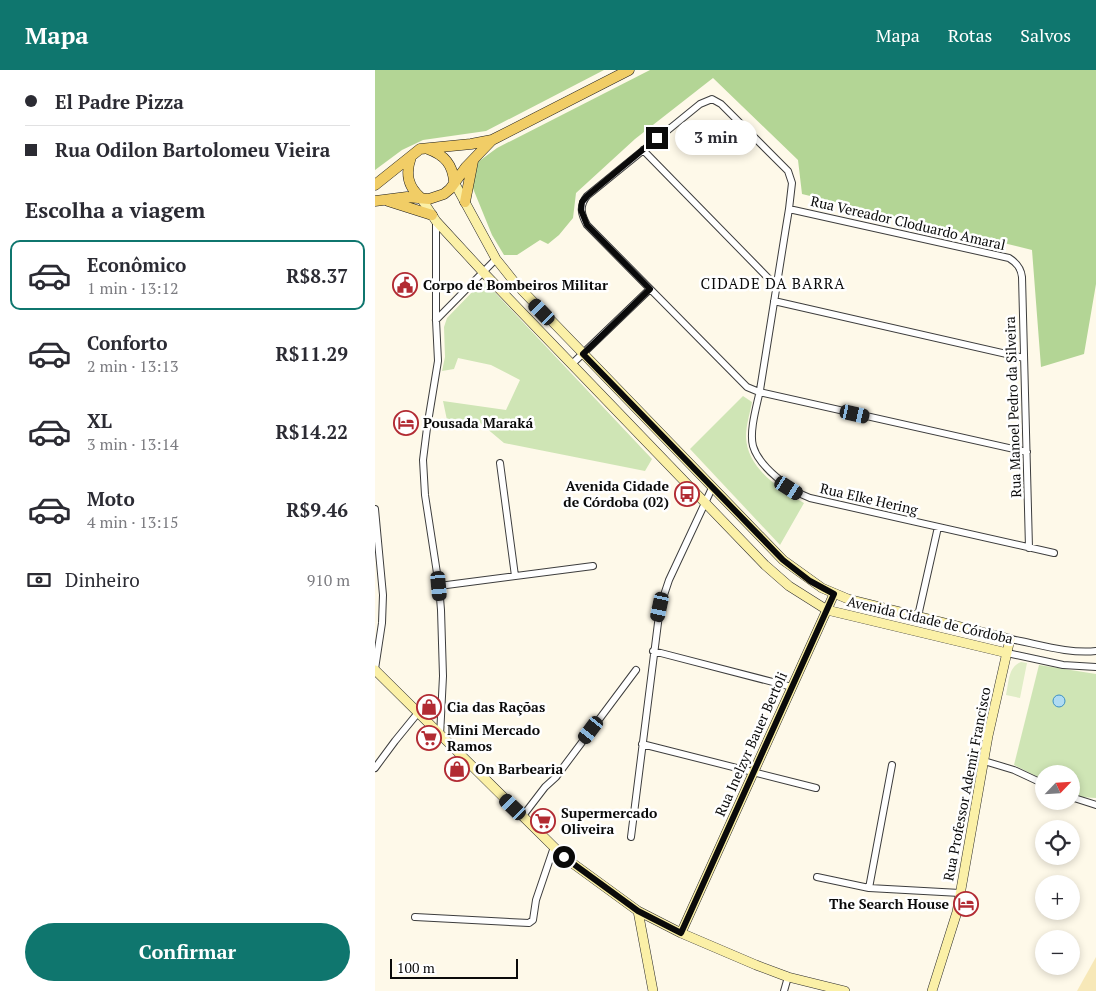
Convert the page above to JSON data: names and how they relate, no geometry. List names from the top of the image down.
{
  "streets": {
    "street": [
      "Rua Vereador Cloduardo Amaral",
      "Rua Manoel Pedro da Silveira",
      "Rua Elke Hering",
      "Avenida Cidade de Córdoba",
      "Rua Inelzyr Bauer Bertoli",
      "Rua Professor Ademir Francisco"
    ]
  },
  "crossings": [
    ["Rua Vereador Cloduardo Amaral", "Rua Manoel Pedro da Silveira"],
    ["Rua Vereador Cloduardo Amaral", "Rua Elke Hering"],
    ["Rua Manoel Pedro da Silveira", "Rua Elke Hering"],
    ["Avenida Cidade de Córdoba", "Rua Inelzyr Bauer Bertoli"],
    ["Avenida Cidade de Córdoba", "Rua Professor Ademir Francisco"]
  ],
  "districts": ["CIDADE DA BARRA"],
  "places": {
    "public building": ["Corpo de Bombeiros Militar"],
    "hotel": ["Pousada Maraká", "The Search House"],
    "bus stop": ["Avenida Cidade de Córdoba (02)"],
    "shop": ["Cia das Raçõas", "On Barbearia"],
    "supermarket": ["Mini Mercado Ramos", "Supermercado Oliveira"]
  },
  "scale_bar": "100 m",
  "north": "top right",
  "page": {
    "header": "Mapa",
    "nav": ["Mapa", "Rotas", "Salvos"],
    "banner": ["El Padre Pizza", "Rua Odilon Bartolomeu Vieira"],
    "bubble": "3 min",
    "heading": "Escolha a viagem",
    "list": [
      {
        "name": "Econômico",
        "note": "1 min · 13:12",
        "value": "R$8.37"
      },
      {
        "name": "Conforto",
        "note": "2 min · 13:13",
        "value": "R$11.29"
      },
      {
        "name": "XL",
        "note": "3 min · 13:14",
        "value": "R$14.22"
      },
      {
        "name": "Moto",
        "note": "4 min · 13:15",
        "value": "R$9.46"
      }
    ],
    "pay": ["Dinheiro", "910 m"],
    "map_buttons": ["+", "−"],
    "buttons": "Confirmar",
    "scale": "100 m"
  }
}
